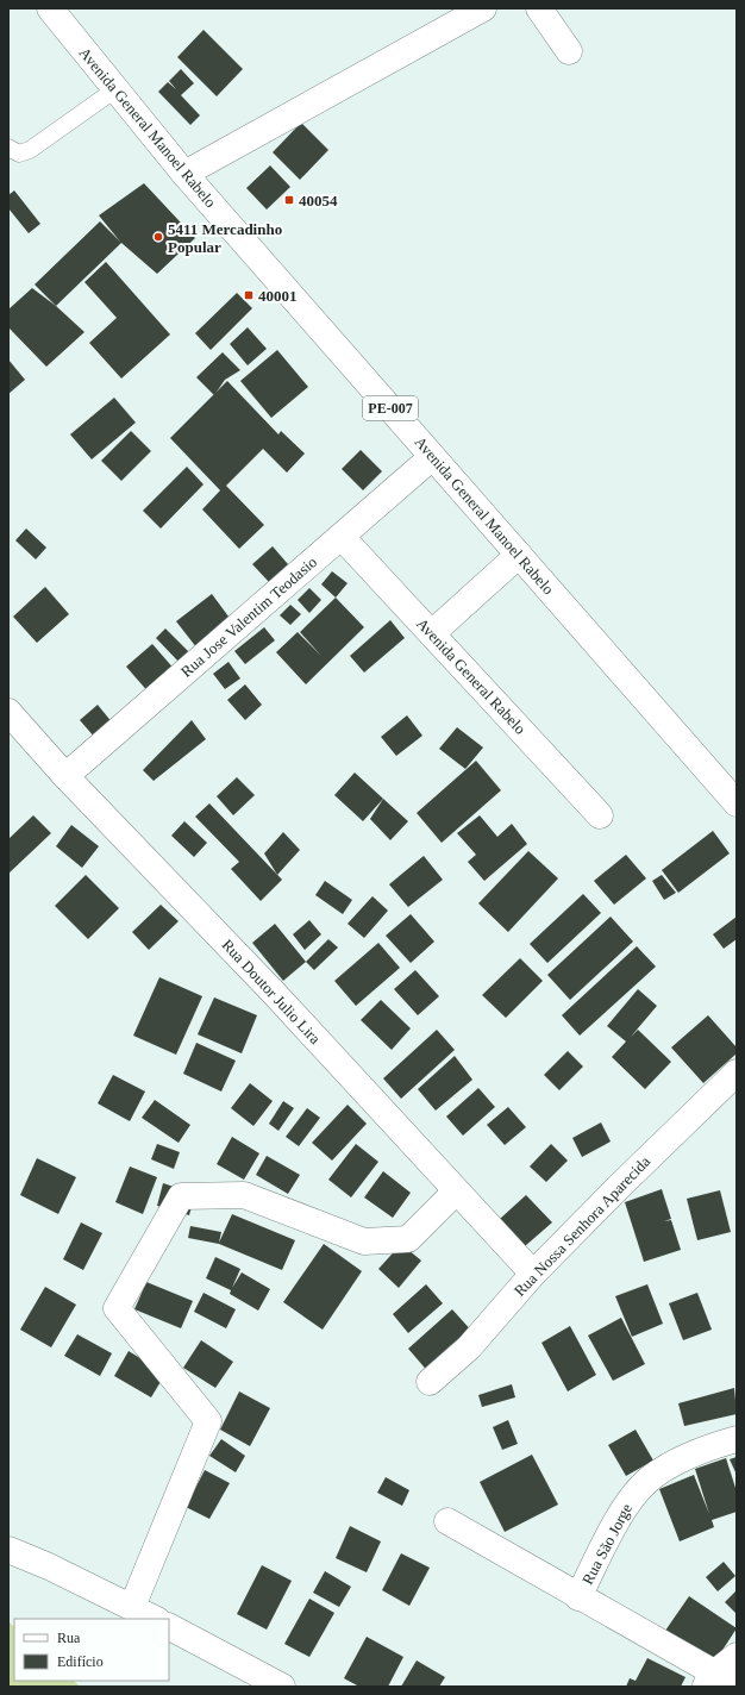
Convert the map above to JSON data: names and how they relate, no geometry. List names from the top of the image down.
{
  "streets": {
    "street": [
      "Avenida General Manoel Rabelo",
      "PE-007",
      "Rua Jose Valentim Teodasio",
      "Avenida General Rabelo",
      "Rua Doutor Julio Lira",
      "Rua Nossa Senhora Aparecida",
      "Rua São Jorge"
    ]
  },
  "crossings": [
    ["Avenida General Manoel Rabelo", "Rua Jose Valentim Teodasio"],
    ["Rua Jose Valentim Teodasio", "Avenida General Rabelo"],
    ["Rua Jose Valentim Teodasio", "Rua Doutor Julio Lira"],
    ["Rua Doutor Julio Lira", "Rua Nossa Senhora Aparecida"]
  ],
  "places": {
    "transit": ["40054", "40001"],
    "other": ["5411 Mercadinho Popular"]
  },
  "legend": ["Rua", "Edifício"]
}
